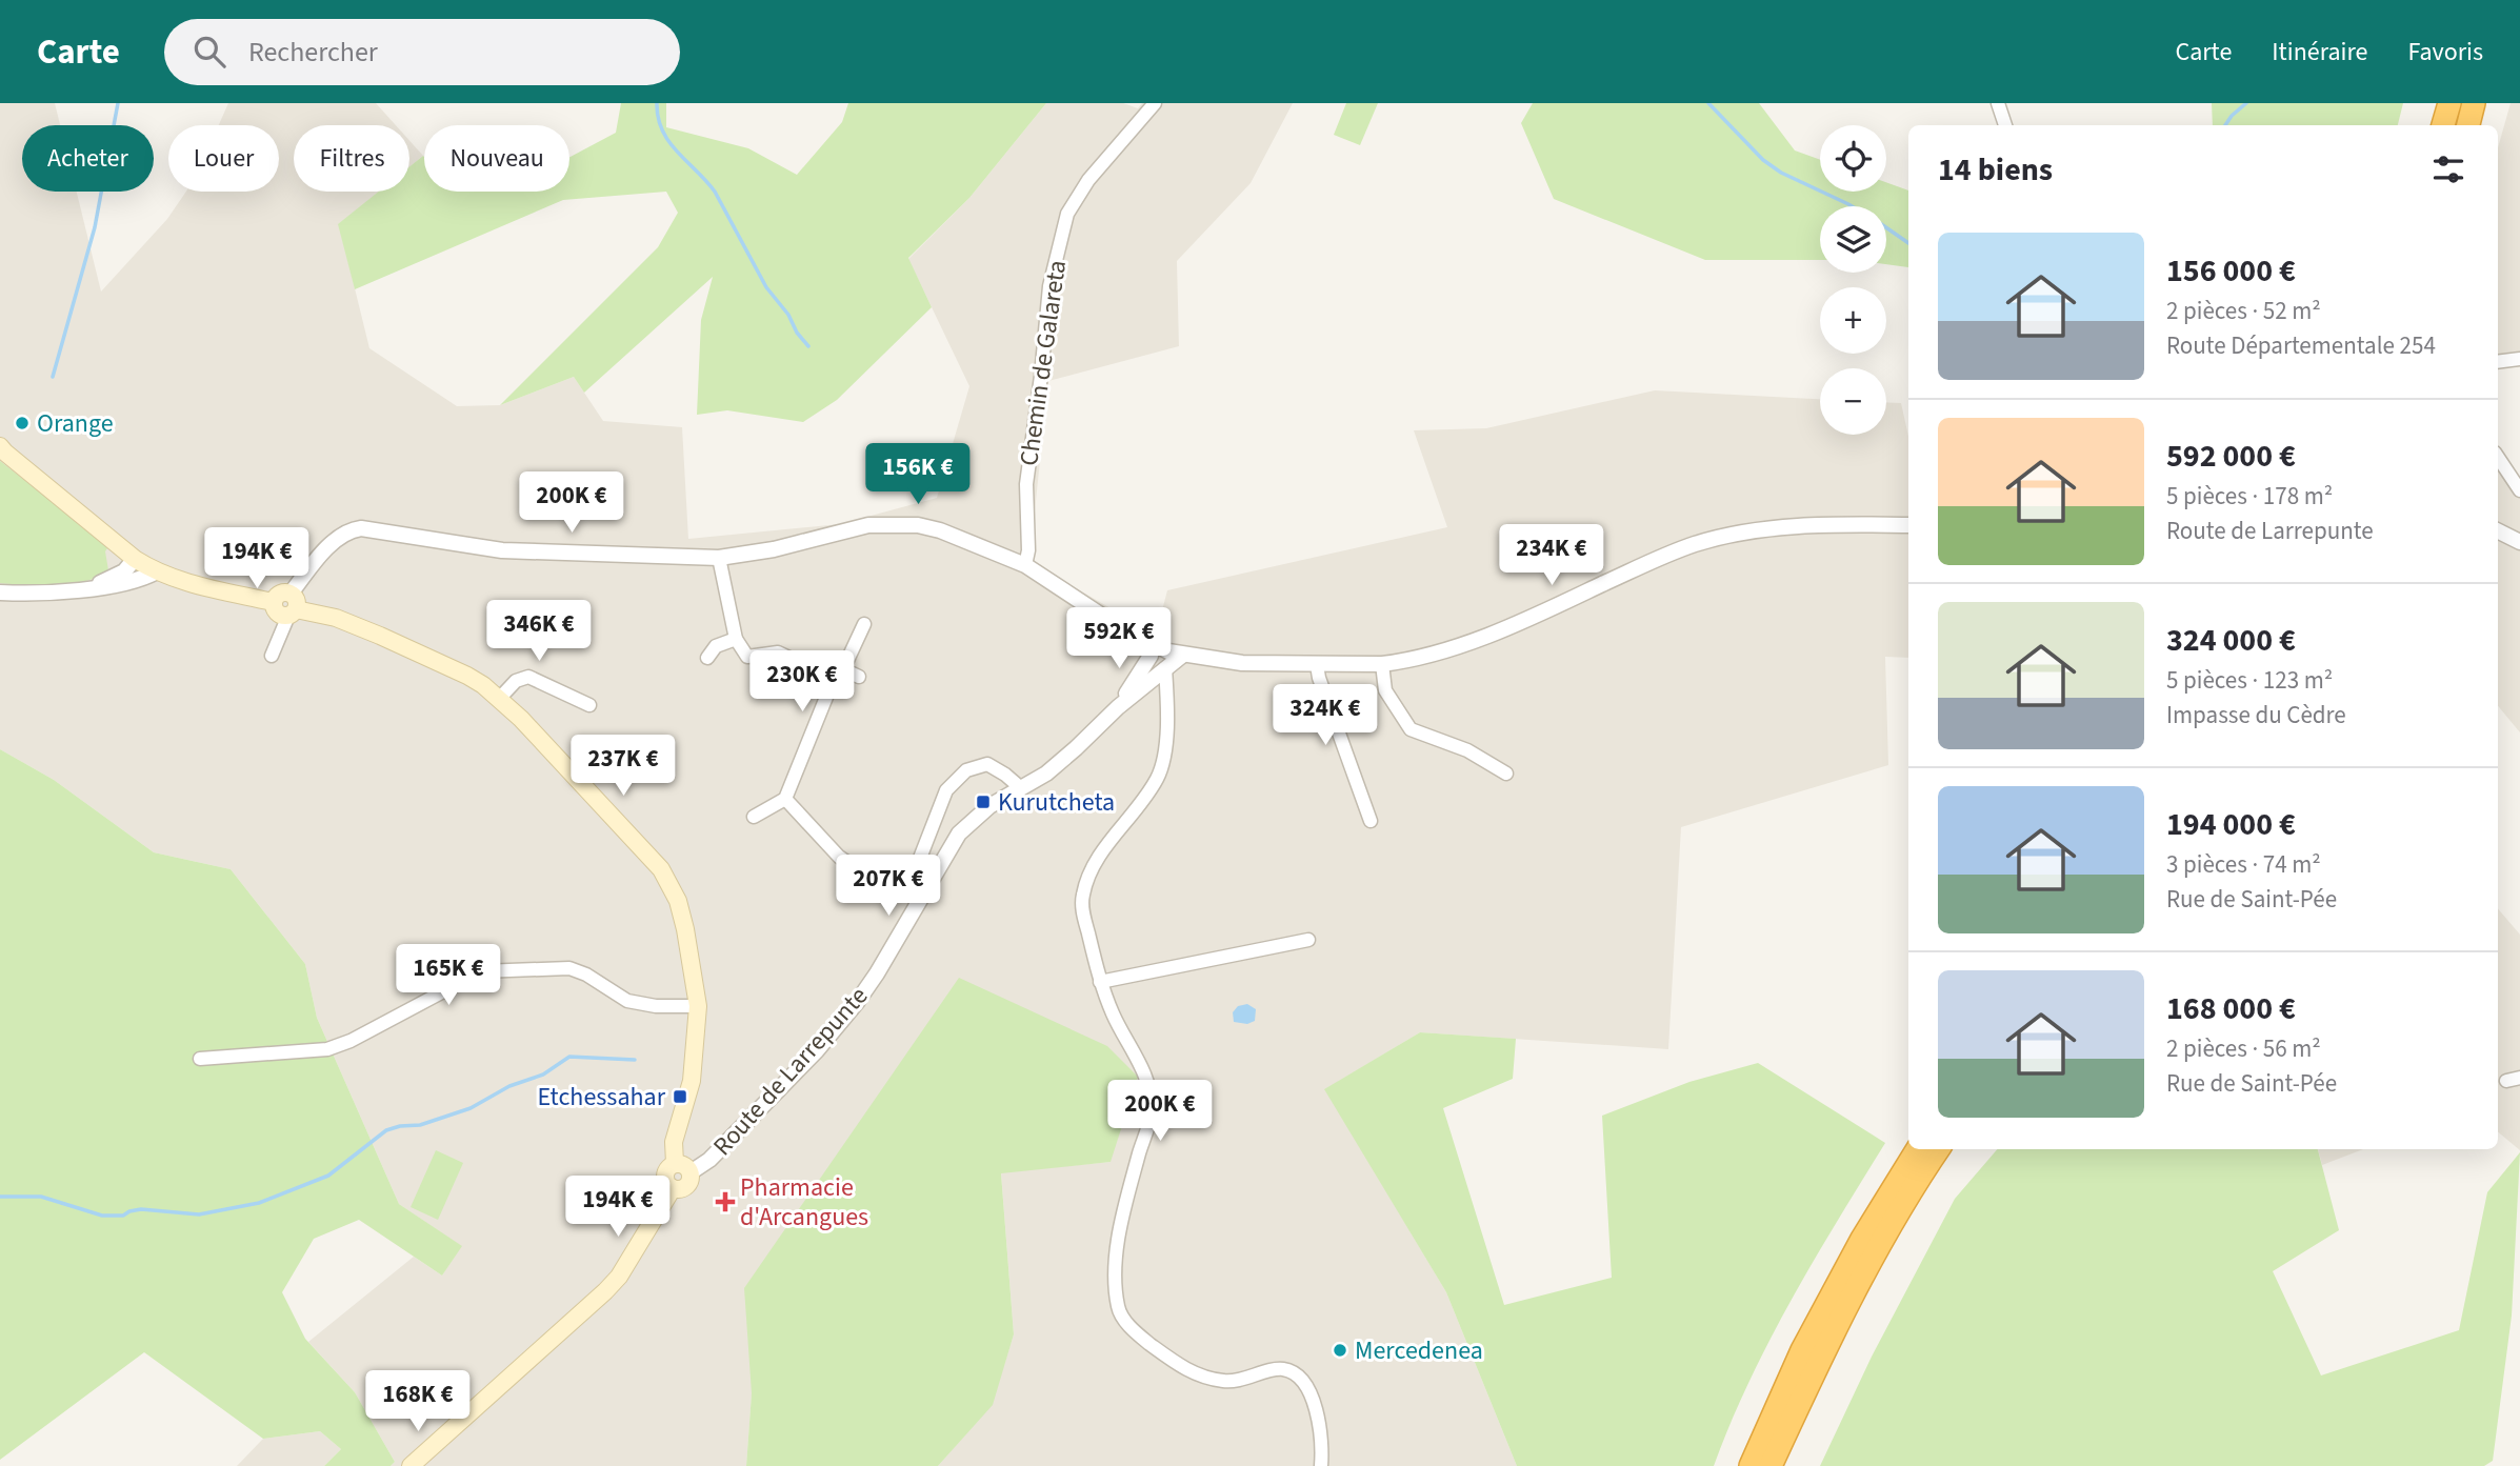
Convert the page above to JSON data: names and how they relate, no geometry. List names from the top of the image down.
{
  "streets": {
    "street": ["Chemin de Galareta", "Route de Larrepunte"]
  },
  "places": {
    "other": ["Orange", "Mercedenea"],
    "transit": ["Kurutcheta", "Etchessahar"],
    "health": ["Pharmacie d'Arcangues"]
  },
  "page": {
    "header": "Carte",
    "search": "Rechercher",
    "nav": ["Carte", "Itinéraire", "Favoris"],
    "map_buttons": ["+", "−"],
    "chip": [
      "Acheter",
      "Louer",
      "Filtres",
      "Nouveau"
    ],
    "heading": "14 biens",
    "list": [
      {
        "name": "156 000 €",
        "note": "2 pièces · 52 m² · Route Départementale 254"
      },
      {
        "name": "592 000 €",
        "note": "5 pièces · 178 m² · Route de Larrepunte"
      },
      {
        "name": "324 000 €",
        "note": "5 pièces · 123 m² · Impasse du Cèdre"
      },
      {
        "name": "194 000 €",
        "note": "3 pièces · 74 m² · Rue de Saint-Pée"
      },
      {
        "name": "168 000 €",
        "note": "2 pièces · 56 m² · Rue de Saint-Pée"
      }
    ],
    "price": [
      "156K €",
      "200K €",
      "234K €",
      "194K €",
      "346K €",
      "592K €",
      "230K €",
      "324K €",
      "237K €",
      "207K €",
      "165K €",
      "200K €",
      "194K €",
      "168K €"
    ]
  }
}
